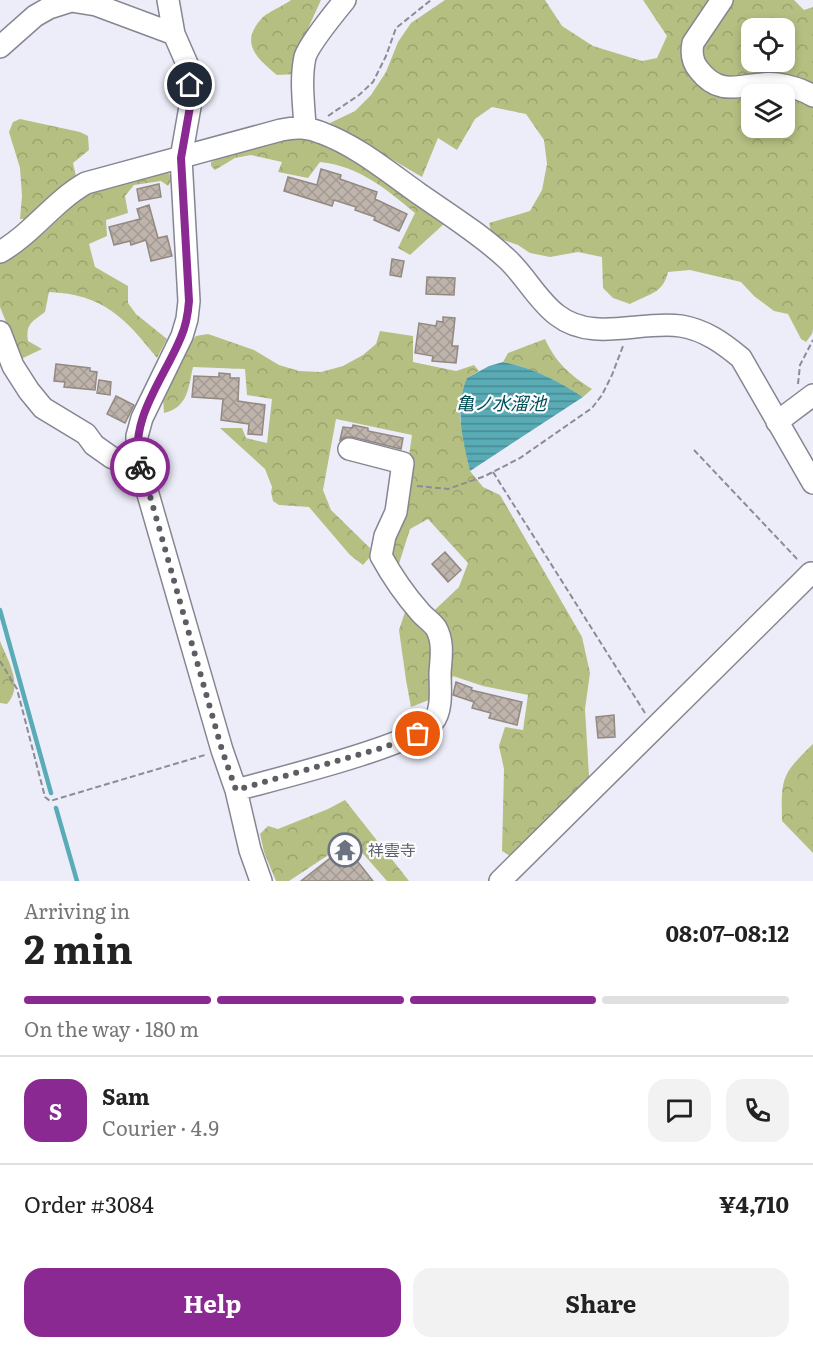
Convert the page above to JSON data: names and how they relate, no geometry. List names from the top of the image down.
{
  "water": ["亀ノ水溜池"],
  "places": {
    "temple": ["祥雲寺"]
  },
  "page": {
    "heading": ["2 min", "Arriving in", "08:07–08:12"],
    "panel": [
      "Sam",
      "Courier · 4.9",
      "Order #3084",
      "¥4,710"
    ],
    "bar": "On the way · 180 m",
    "round": "S",
    "buttons": ["Help", "Share"]
  }
}
